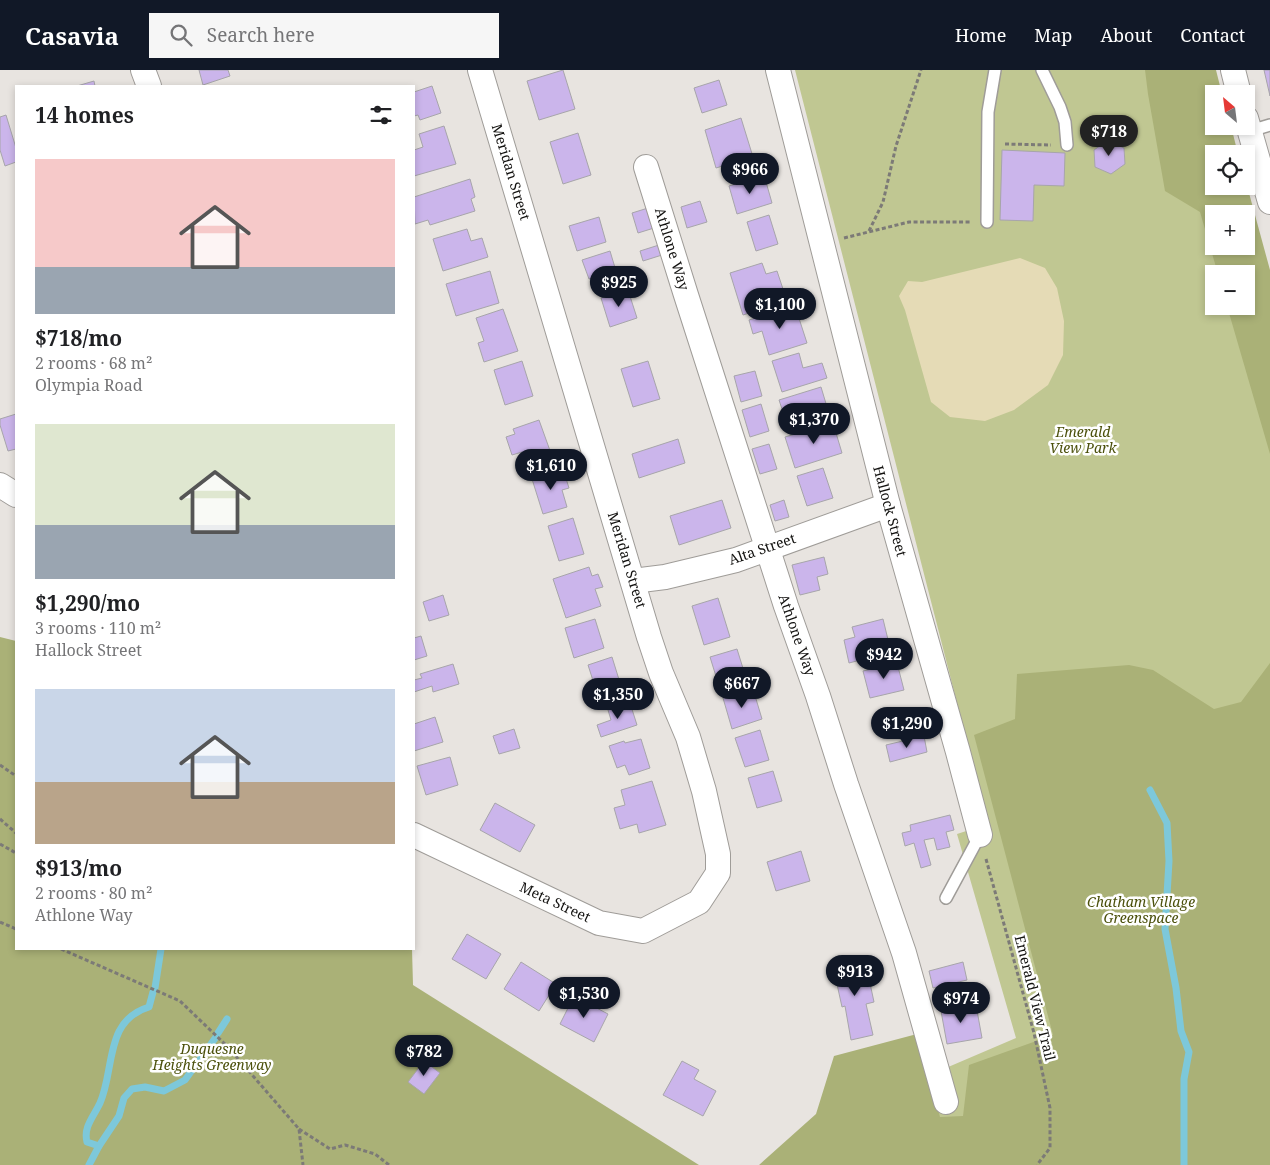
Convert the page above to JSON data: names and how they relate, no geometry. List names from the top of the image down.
{
  "streets": {
    "street": [
      "Meridan Street",
      "Athlone Way",
      "Hallock Street",
      "Alta Street",
      "Meta Street"
    ],
    "path": ["Emerald View Trail"]
  },
  "crossings": [
    ["Meridan Street", "Alta Street"],
    ["Meridan Street", "Meta Street"],
    ["Athlone Way", "Alta Street"],
    ["Hallock Street", "Alta Street"],
    ["Hallock Street", "Emerald View Trail"]
  ],
  "parks": ["Emerald View Park", "Chatham Village Greenspace", "Duquesne Heights Greenway"],
  "north": "top left",
  "page": {
    "header": "Casavia",
    "search": "Search here",
    "nav": [
      "Home",
      "Map",
      "About",
      "Contact"
    ],
    "map_buttons": ["+", "−"],
    "heading": "14 homes",
    "price": [
      "$718",
      "$966",
      "$925",
      "$1,100",
      "$1,370",
      "$1,610",
      "$942",
      "$667",
      "$1,350",
      "$1,290",
      "$913",
      "$1,530",
      "$974",
      "$782"
    ],
    "list": [
      {
        "name": "$718/mo",
        "note": "2 rooms · 68 m² · Olympia Road"
      },
      {
        "name": "$1,290/mo",
        "note": "3 rooms · 110 m² · Hallock Street"
      },
      {
        "name": "$913/mo",
        "note": "2 rooms · 80 m² · Athlone Way"
      }
    ]
  }
}
